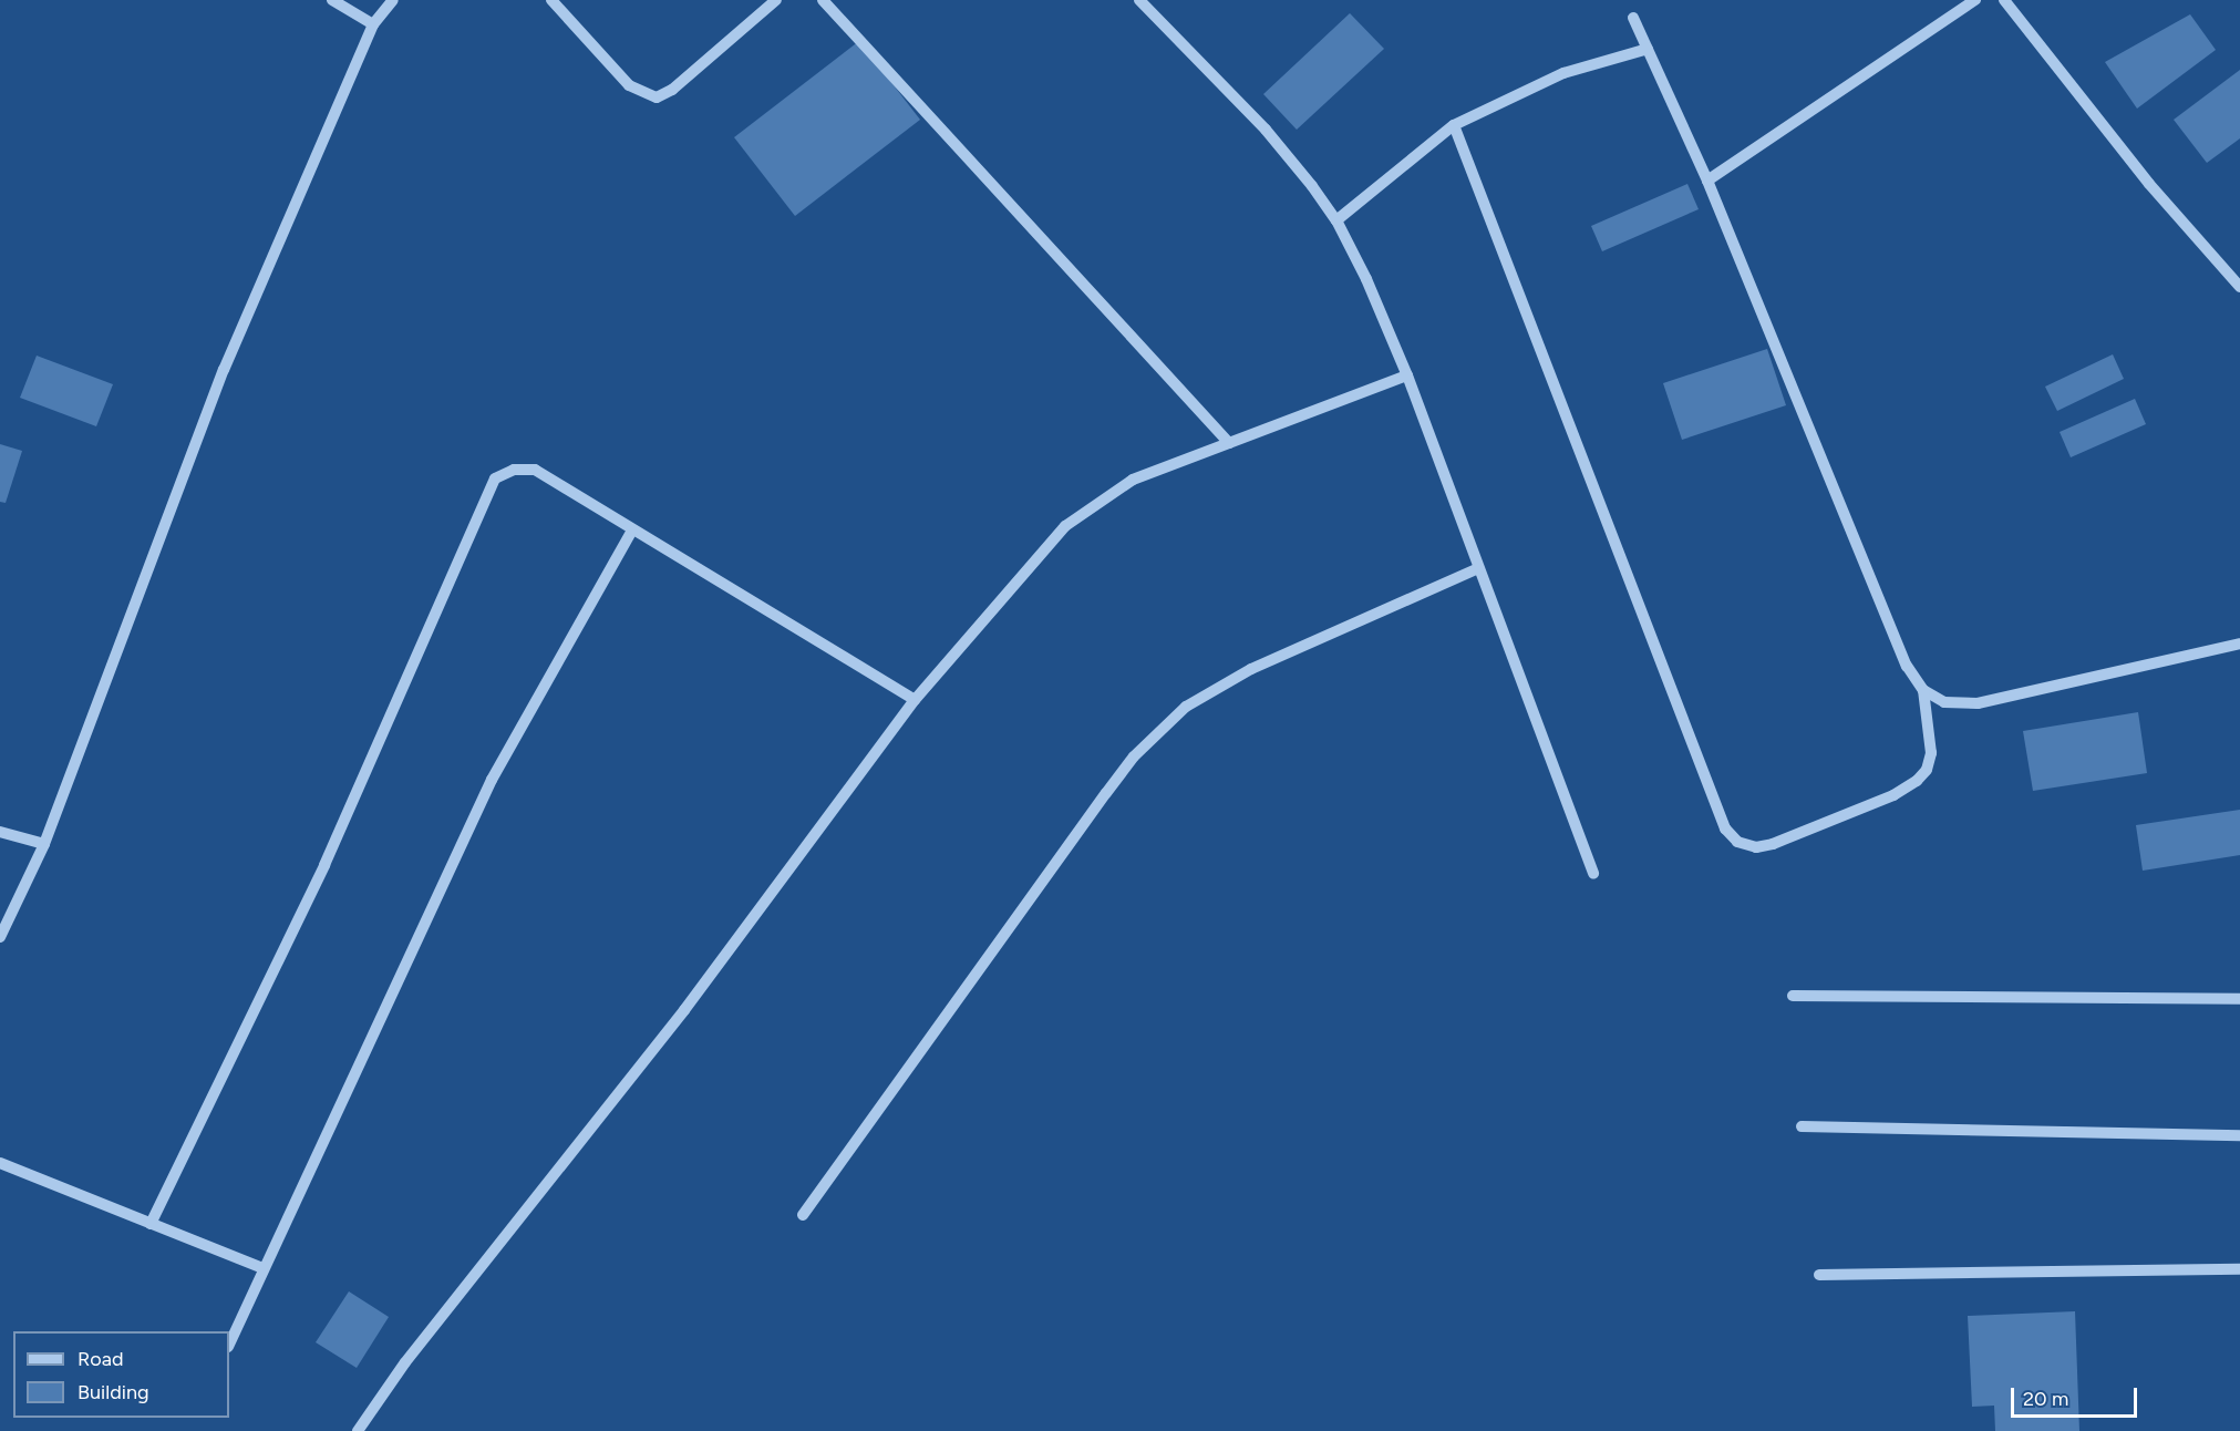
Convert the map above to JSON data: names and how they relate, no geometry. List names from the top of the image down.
{
  "legend": ["Road", "Building"],
  "scale_bar": "20 m"
}
